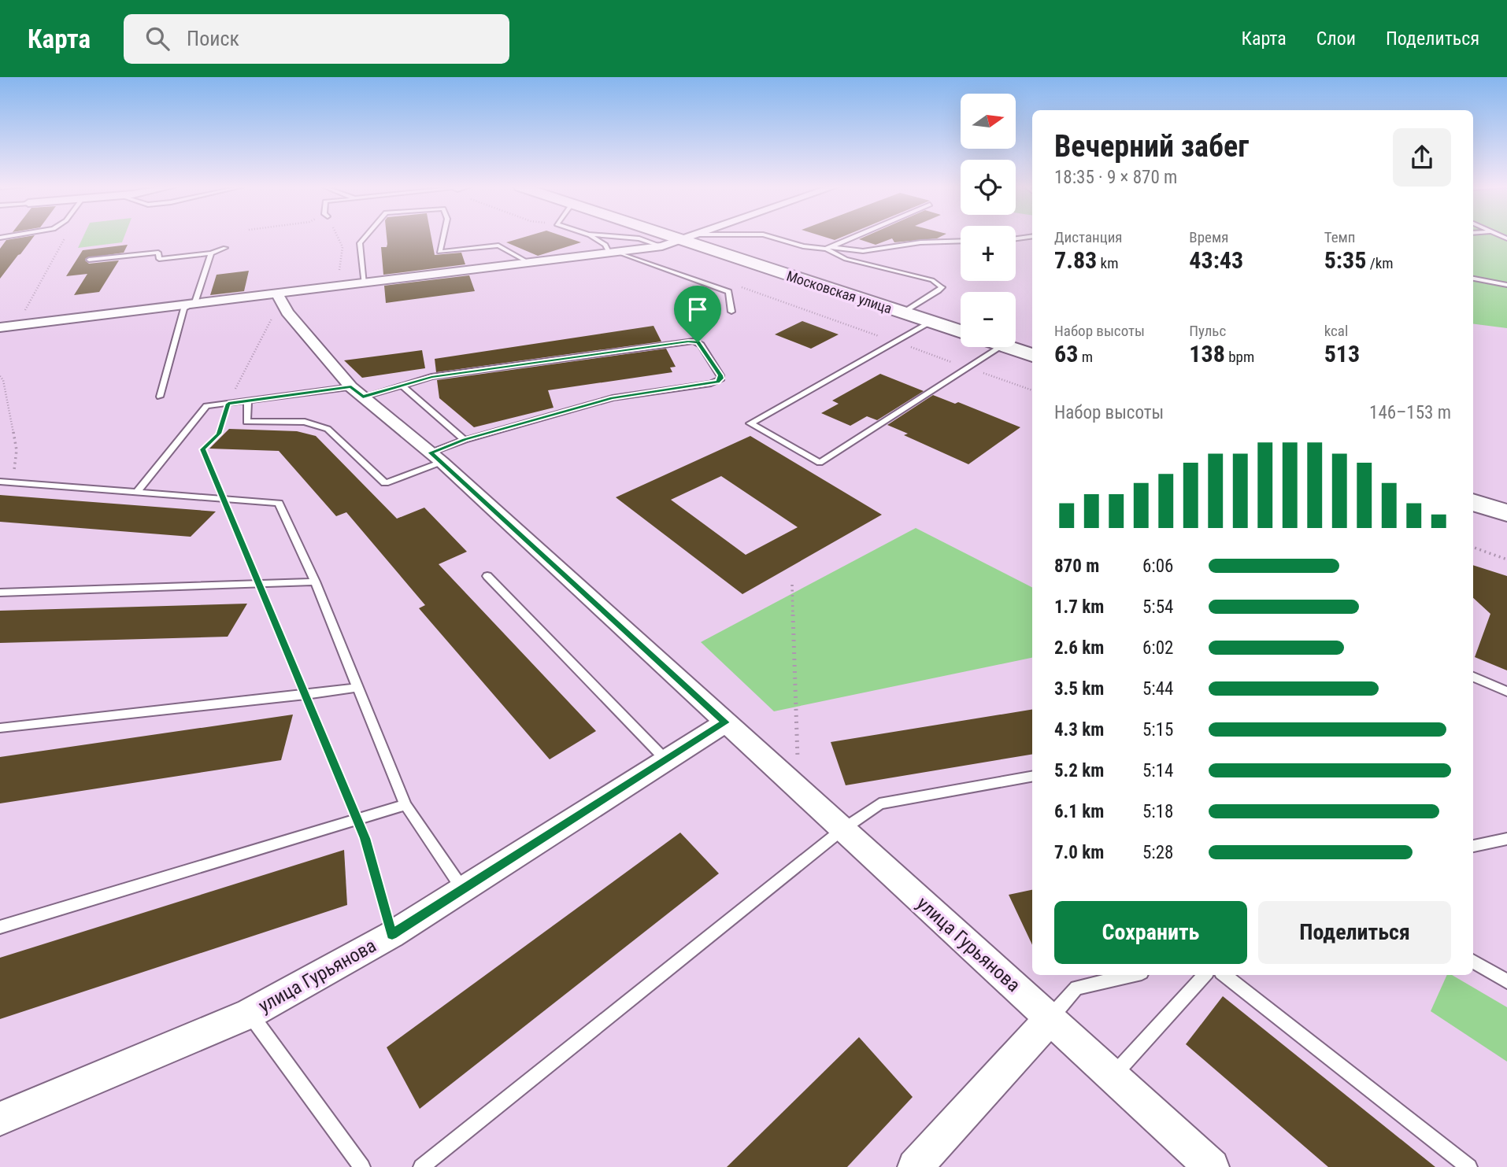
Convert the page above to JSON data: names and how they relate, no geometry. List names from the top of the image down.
{
  "streets": {
    "highway": ["Московская улица"],
    "street": ["улица Гурьянова"]
  },
  "north": "right",
  "page": {
    "header": "Карта",
    "search": "Поиск",
    "nav": ["Карта", "Слои", "Поделиться"],
    "map_buttons": ["+", "−"],
    "heading": ["Вечерний забег", "18:35 · 9 × 870 m"],
    "stats": [
      ["Дистанция", "7.83 km"],
      ["Время", "43:43"],
      ["Темп", "5:35 /km"],
      ["Набор высоты", "63 m"],
      ["Пульс", "138 bpm"],
      ["kcal", "513"]
    ],
    "chart": ["Набор высоты", "146–153 m"],
    "list": [
      {
        "name": "870 m",
        "note": "6:06"
      },
      {
        "name": "1.7 km",
        "note": "5:54"
      },
      {
        "name": "2.6 km",
        "note": "6:02"
      },
      {
        "name": "3.5 km",
        "note": "5:44"
      },
      {
        "name": "4.3 km",
        "note": "5:15"
      },
      {
        "name": "5.2 km",
        "note": "5:14"
      },
      {
        "name": "6.1 km",
        "note": "5:18"
      },
      {
        "name": "7.0 km",
        "note": "5:28"
      }
    ],
    "buttons": ["Сохранить", "Поделиться"]
  }
}
